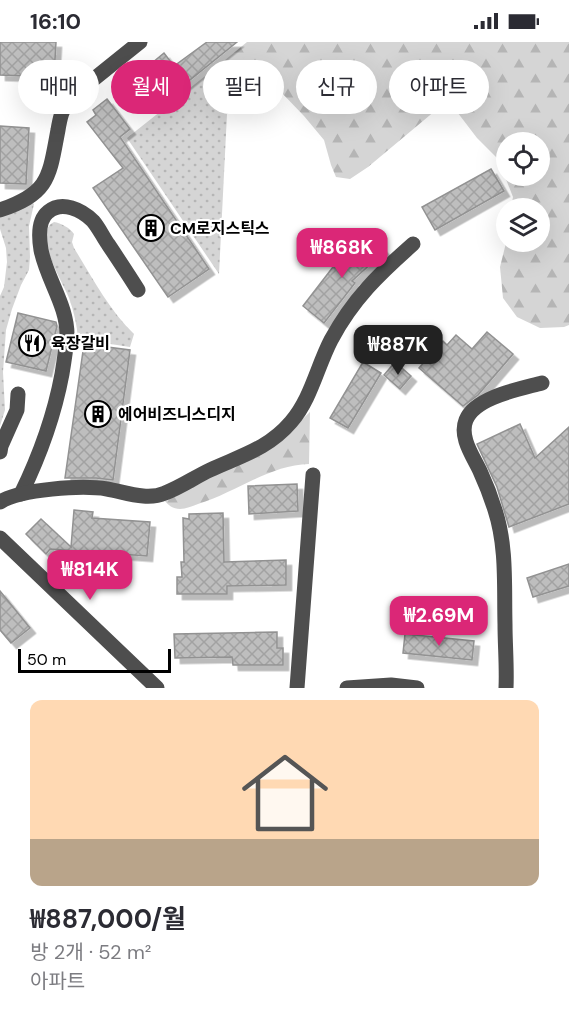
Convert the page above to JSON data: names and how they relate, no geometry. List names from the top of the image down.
{
  "places": {
    "building": ["CM로지스틱스", "에어비즈니스디지"],
    "restaurant": ["육장갈비"]
  },
  "scale_bar": "50 m",
  "page": {
    "status": "16:10",
    "chip": [
      "매매",
      "월세",
      "필터",
      "신규",
      "아파트"
    ],
    "price": [
      "₩868K",
      "₩887K",
      "₩814K",
      "₩2.69M"
    ],
    "scale": "50 m",
    "list": [
      {
        "name": "₩887,000/월",
        "note": "방 2개 · 52 m² · 아파트"
      }
    ]
  }
}
